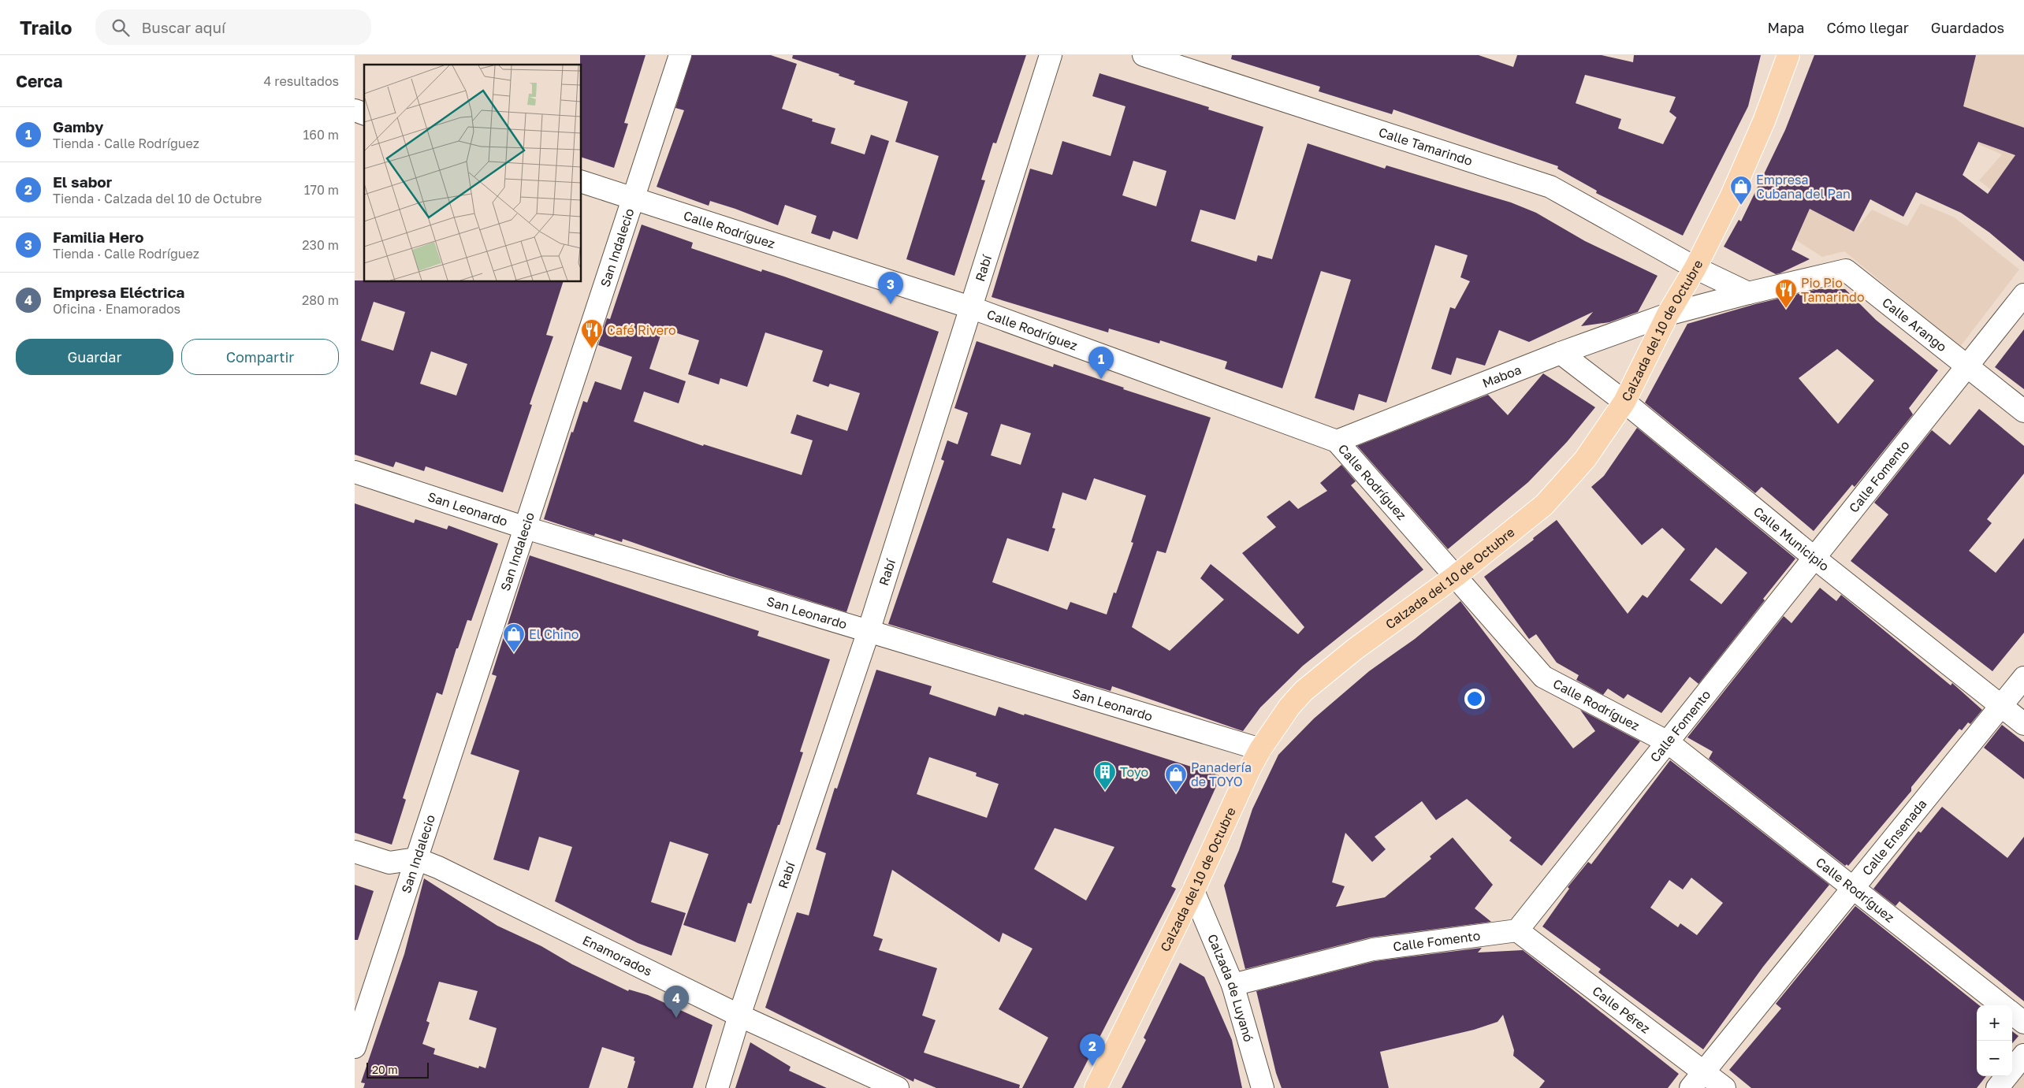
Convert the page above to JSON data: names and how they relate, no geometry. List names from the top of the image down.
{
  "streets": {
    "main road": ["Calzada del 10 de Octubre"],
    "street": [
      "Calle Tamarindo",
      "Calle Rodríguez",
      "San Indalecio",
      "Rabí",
      "Calle Arango",
      "Maboa",
      "Calle Fomento",
      "San Leonardo",
      "Calle Municipio",
      "Calle Ensenada",
      "Enamorados",
      "Calzada de Luyanó",
      "Calle Pérez"
    ]
  },
  "crossings": [
    ["Calle Tamarindo", "Calzada del 10 de Octubre"],
    ["Calle Rodríguez", "San Indalecio"],
    ["Calle Rodríguez", "Rabí"],
    ["Calle Rodríguez", "Calzada del 10 de Octubre"],
    ["Calle Rodríguez", "Maboa"],
    ["Calle Rodríguez", "Calle Fomento"],
    ["Calle Rodríguez", "Calle Ensenada"],
    ["San Indalecio", "San Leonardo"],
    ["San Indalecio", "Enamorados"],
    ["Rabí", "San Leonardo"],
    ["Rabí", "Enamorados"],
    ["Calle Arango", "Calzada del 10 de Octubre"],
    ["Calle Arango", "Maboa"],
    ["Calle Arango", "Calle Fomento"],
    ["Calzada del 10 de Octubre", "Maboa"],
    ["Calzada del 10 de Octubre", "San Leonardo"],
    ["Calzada del 10 de Octubre", "Calle Municipio"],
    ["Calzada del 10 de Octubre", "Calzada de Luyanó"],
    ["Maboa", "Calle Municipio"],
    ["Calle Fomento", "Calle Municipio"],
    ["Calle Fomento", "Calzada de Luyanó"],
    ["Calle Fomento", "Calle Pérez"],
    ["Calle Municipio", "Calle Ensenada"],
    ["Calle Ensenada", "Calle Pérez"]
  ],
  "places": {
    "shop": ["Empresa Cubana del Pan", "El Chino", "Panadería de TOYO"],
    "restaurant": ["Pio Pio Tamarindo", "Café Rivero"],
    "building": ["Toyo"]
  },
  "scale_bar": "20 m",
  "page": {
    "header": "Trailo",
    "search": "Buscar aquí",
    "nav": ["Mapa", "Cómo llegar", "Guardados"],
    "heading": ["Cerca", "4 resultados"],
    "list": [
      {
        "mark": "1",
        "name": "Gamby",
        "note": "Tienda · Calle Rodríguez",
        "value": "160 m"
      },
      {
        "mark": "2",
        "name": "El sabor",
        "note": "Tienda · Calzada del 10 de Octubre",
        "value": "170 m"
      },
      {
        "mark": "3",
        "name": "Familia Hero",
        "note": "Tienda · Calle Rodríguez",
        "value": "230 m"
      },
      {
        "mark": "4",
        "name": "Empresa Eléctrica",
        "note": "Oficina · Enamorados",
        "value": "280 m"
      }
    ],
    "pins": [
      "3",
      "1",
      "4",
      "2"
    ],
    "buttons": ["Guardar", "Compartir"],
    "map_buttons": ["+", "−"],
    "scale": "20 m"
  }
}
